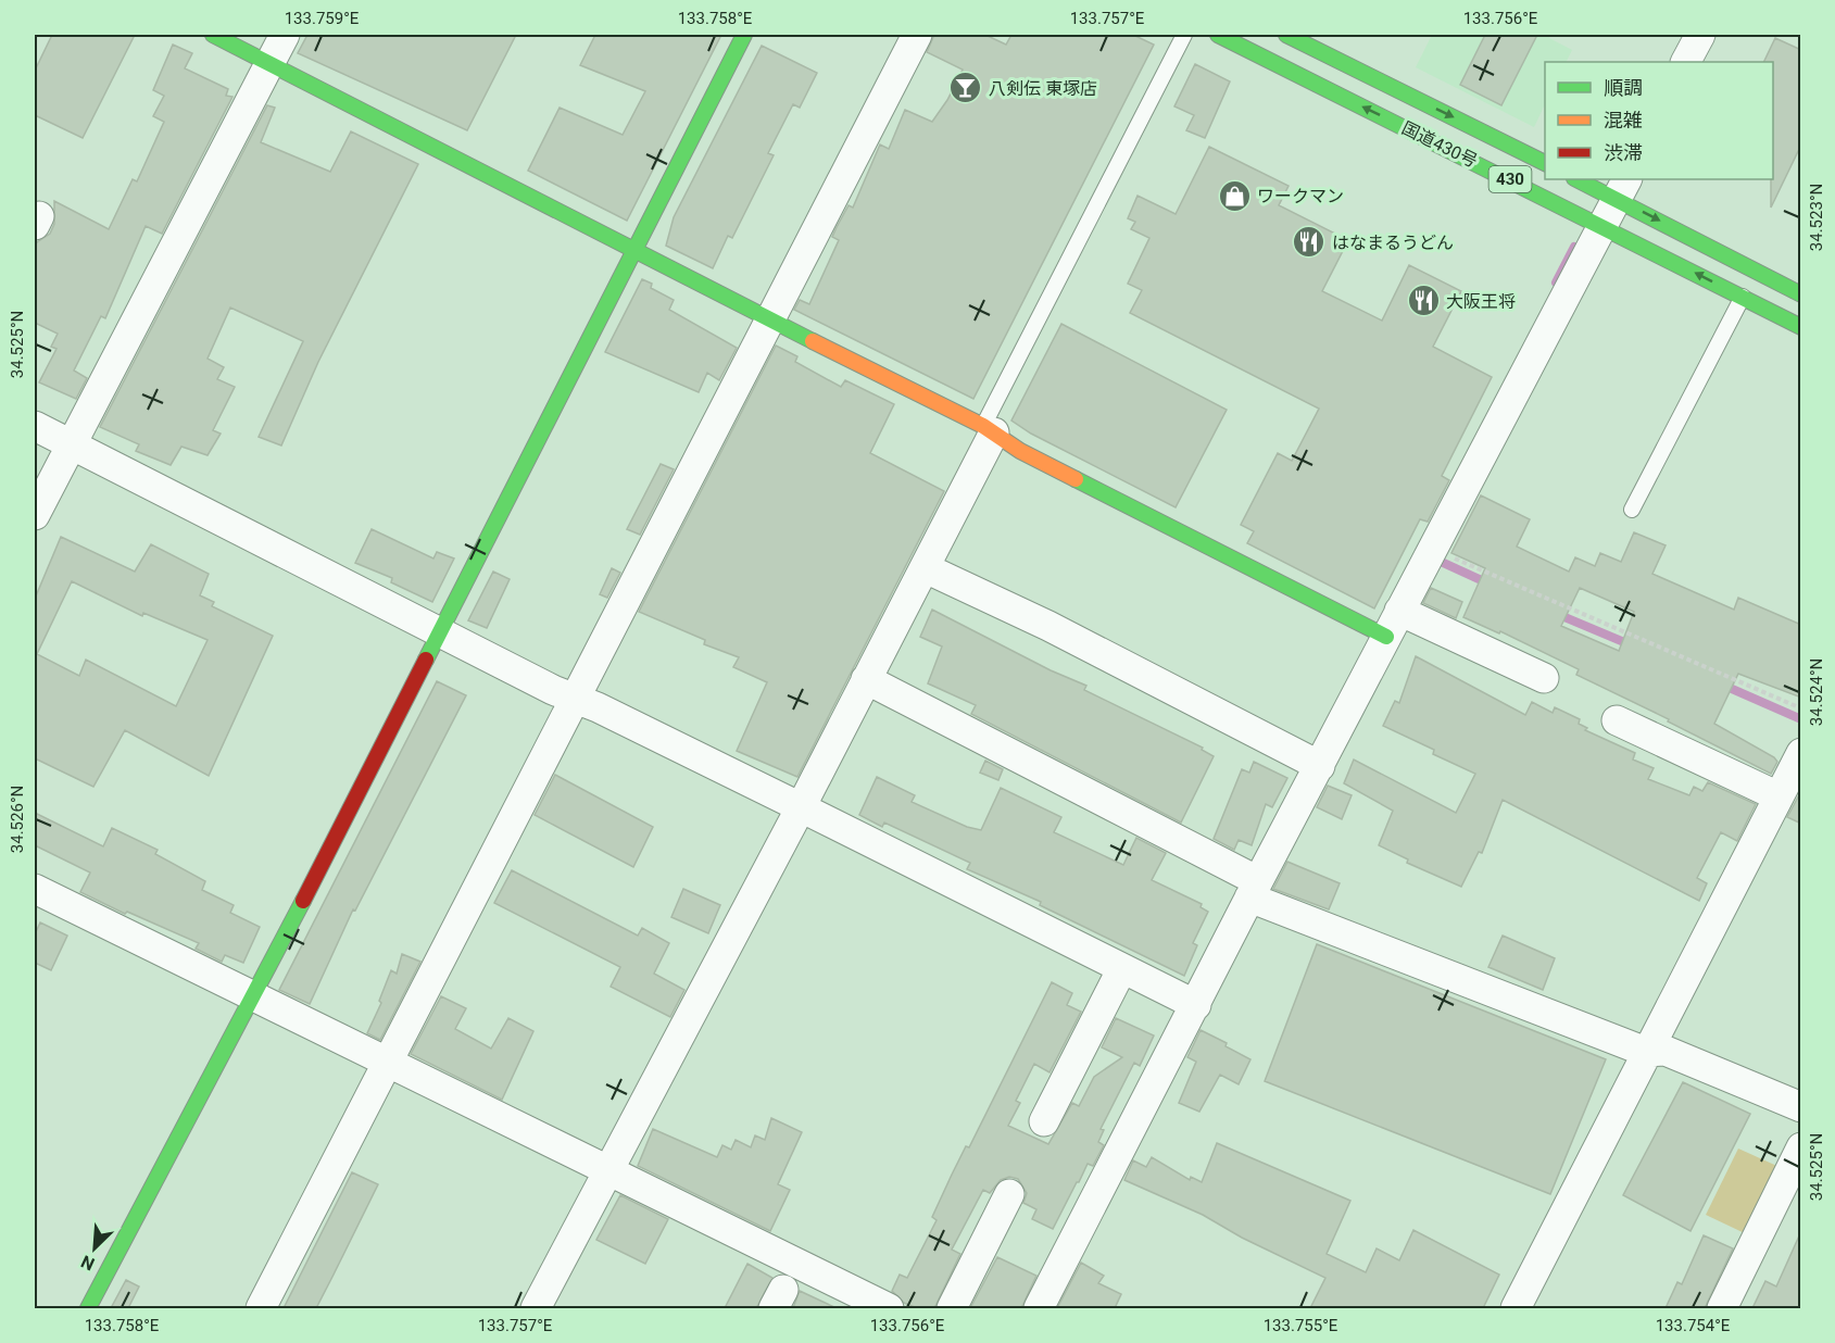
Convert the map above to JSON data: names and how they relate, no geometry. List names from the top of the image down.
{
  "streets": {
    "main road": ["国道430号", "430"]
  },
  "places": {
    "bar": ["八剣伝 東塚店"],
    "shop": ["ワークマン"],
    "restaurant": ["はなまるうどん", "大阪王将"]
  },
  "legend": ["順調", "混雑", "渋滞"],
  "north": "bottom left",
  "coordinates": [
    "133.759°E",
    "133.758°E",
    "133.757°E",
    "133.756°E",
    "34.523°N",
    "34.525°N",
    "34.524°N",
    "34.526°N",
    "133.755°E",
    "133.754°E"
  ]
}
